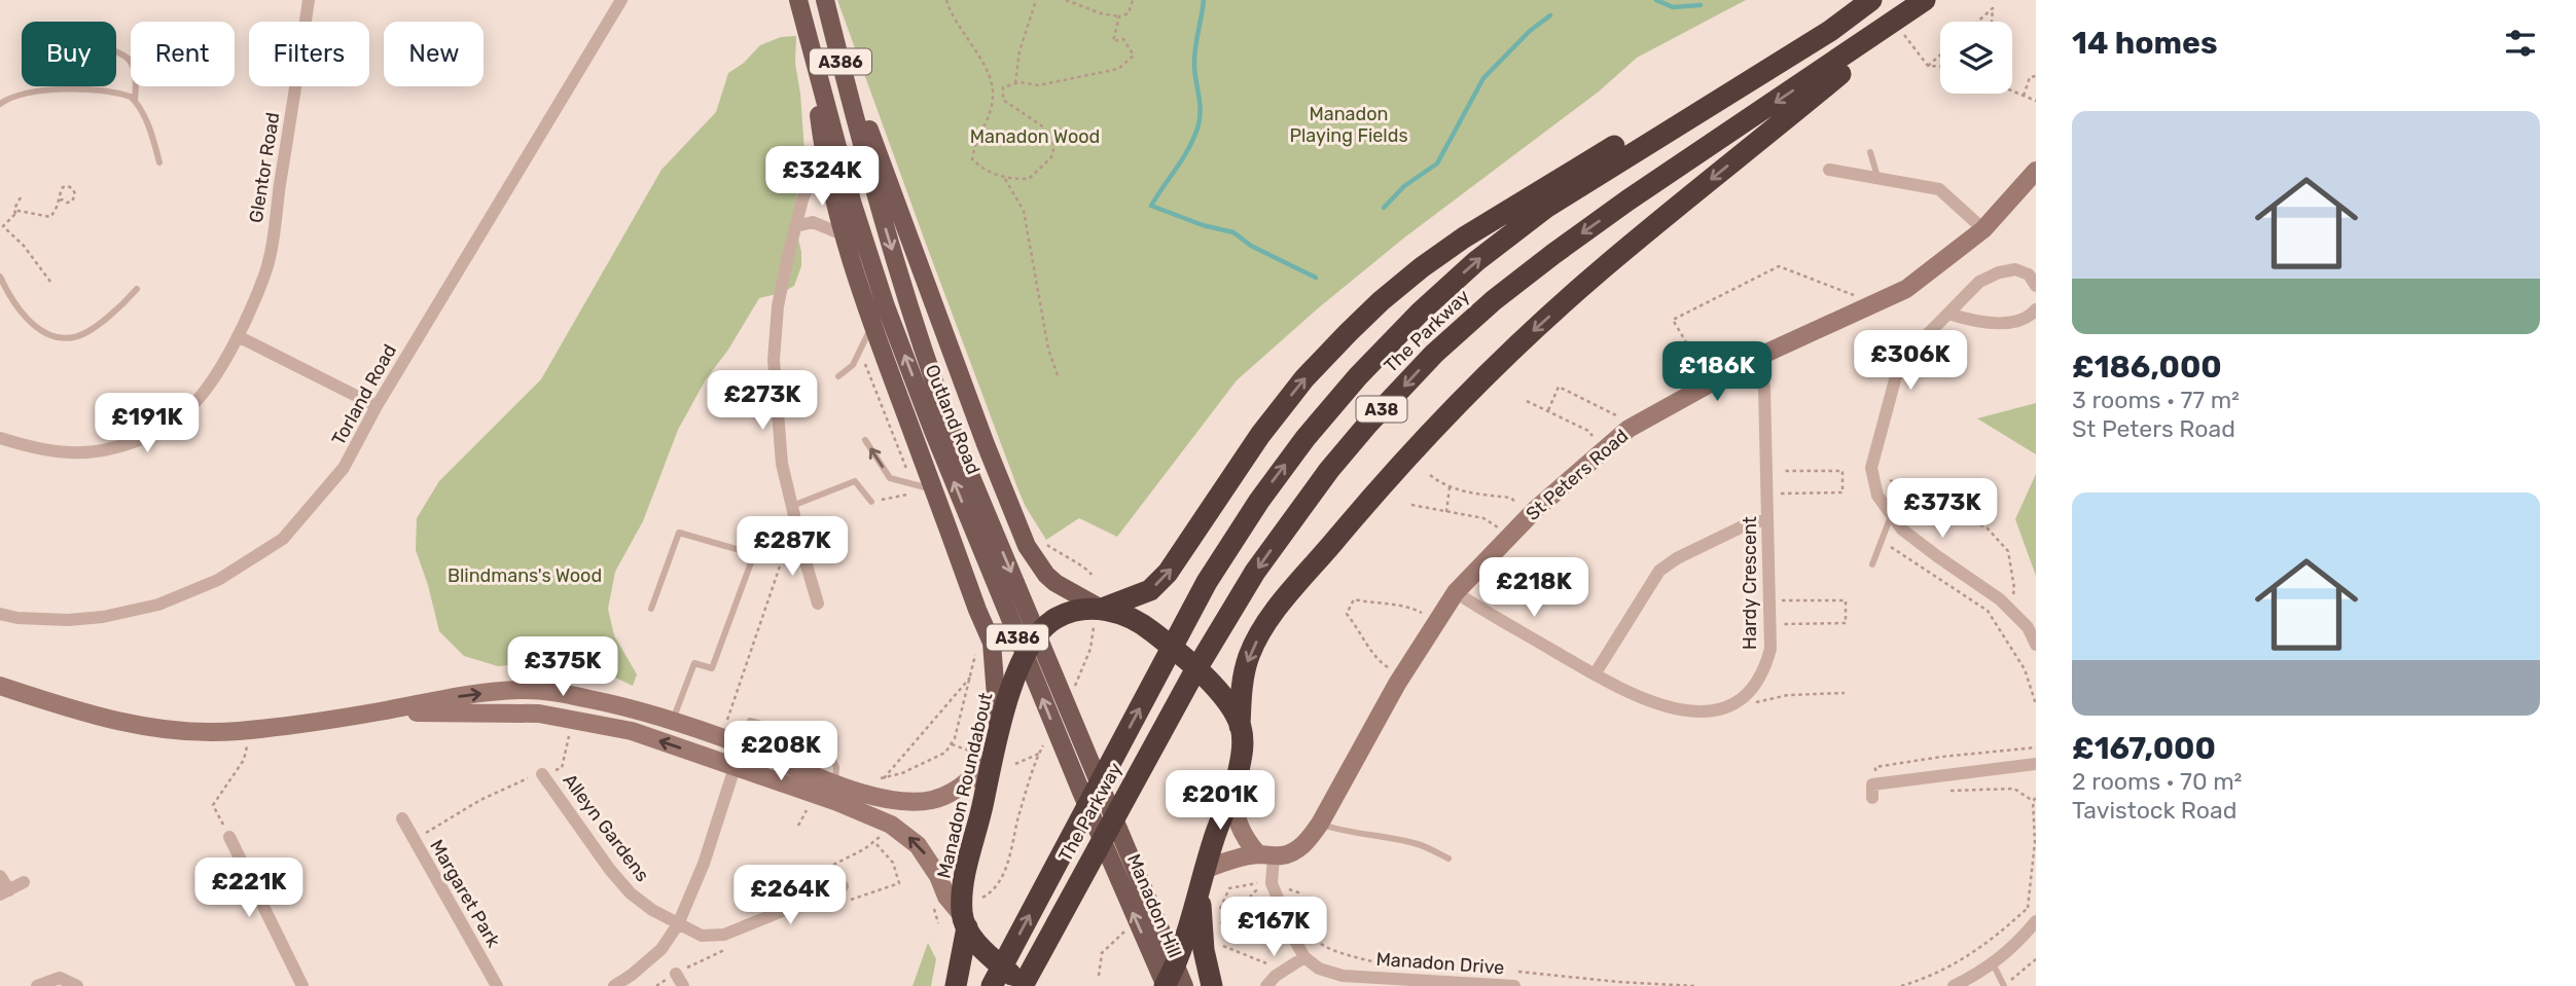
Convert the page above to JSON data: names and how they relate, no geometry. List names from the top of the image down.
{
  "streets": {
    "highway": ["The Parkway", "A38", "Manadon Roundabout"],
    "main road": [
      "A386",
      "Outland Road",
      "St Peters Road",
      "Manadon Hill"
    ],
    "street": [
      "Glentor Road",
      "Torland Road",
      "Hardy Crescent",
      "Alleyn Gardens",
      "Margaret Park",
      "Manadon Drive"
    ]
  },
  "crossings": [
    ["The Parkway", "A38"],
    ["A38", "Manadon Roundabout"],
    ["Outland Road", "Manadon Hill"],
    ["St Peters Road", "Hardy Crescent"]
  ],
  "parks": ["Manadon Playing Fields", "Manadon Wood", "Blindmans's Wood"],
  "page": {
    "heading": "14 homes",
    "chip": [
      "Buy",
      "Rent",
      "Filters",
      "New"
    ],
    "list": [
      {
        "name": "£186,000",
        "note": "3 rooms · 77 m² · St Peters Road"
      },
      {
        "name": "£167,000",
        "note": "2 rooms · 70 m² · Tavistock Road"
      }
    ],
    "price": [
      "£324K",
      "£306K",
      "£186K",
      "£273K",
      "£191K",
      "£373K",
      "£287K",
      "£218K",
      "£375K",
      "£208K",
      "£201K",
      "£221K",
      "£264K",
      "£167K"
    ]
  }
}
